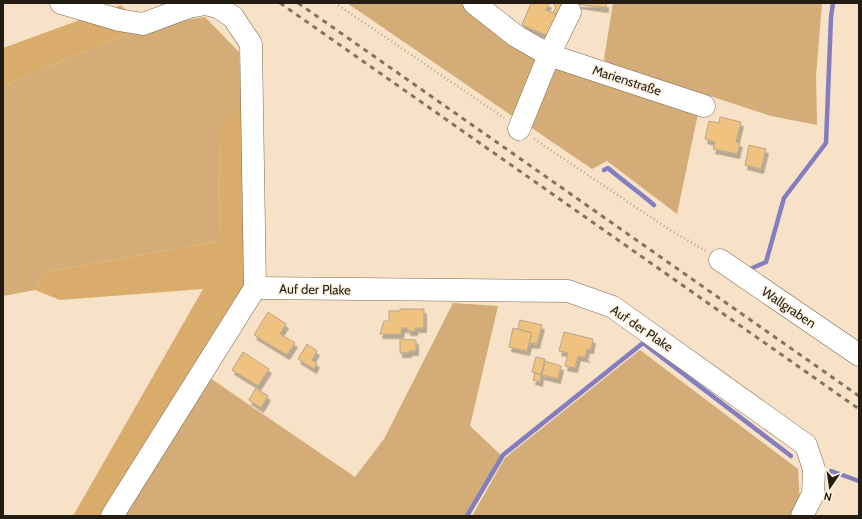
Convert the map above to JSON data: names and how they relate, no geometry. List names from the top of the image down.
{
  "streets": {
    "street": ["Marienstraße", "Auf der Plake", "Wallgraben"]
  },
  "north": "bottom"
}
